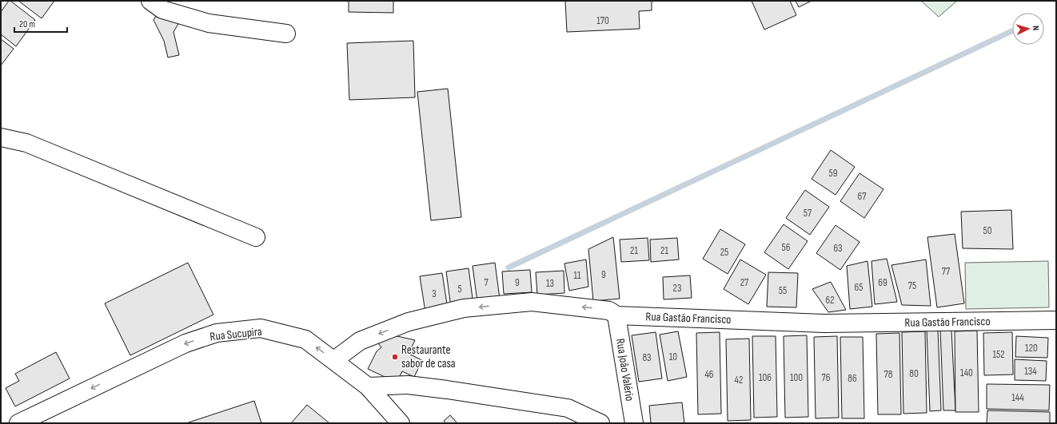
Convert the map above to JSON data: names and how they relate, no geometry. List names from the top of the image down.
{
  "streets": {
    "street": ["Rua Gastão Francisco", "Rua Sucupira", "Rua João Valério"]
  },
  "crossings": [
    ["Rua Gastão Francisco", "Rua Sucupira"],
    ["Rua Gastão Francisco", "Rua João Valério"]
  ],
  "one_way": ["Rua Sucupira"],
  "places": ["Restaurante sabor de casa"],
  "house_numbers": [
    "170",
    "59",
    "67",
    "57",
    "50",
    "56",
    "63",
    "21",
    "21",
    "25",
    "77",
    "9",
    "11",
    "7",
    "9",
    "27",
    "69",
    "13",
    "75",
    "65",
    "23",
    "5",
    "55",
    "3",
    "62",
    "120",
    "152",
    "10",
    "83",
    "134",
    "140",
    "80",
    "46",
    "78",
    "106",
    "100",
    "76",
    "86",
    "42",
    "144"
  ],
  "scale_bar": "20 m",
  "north": "right"
}
